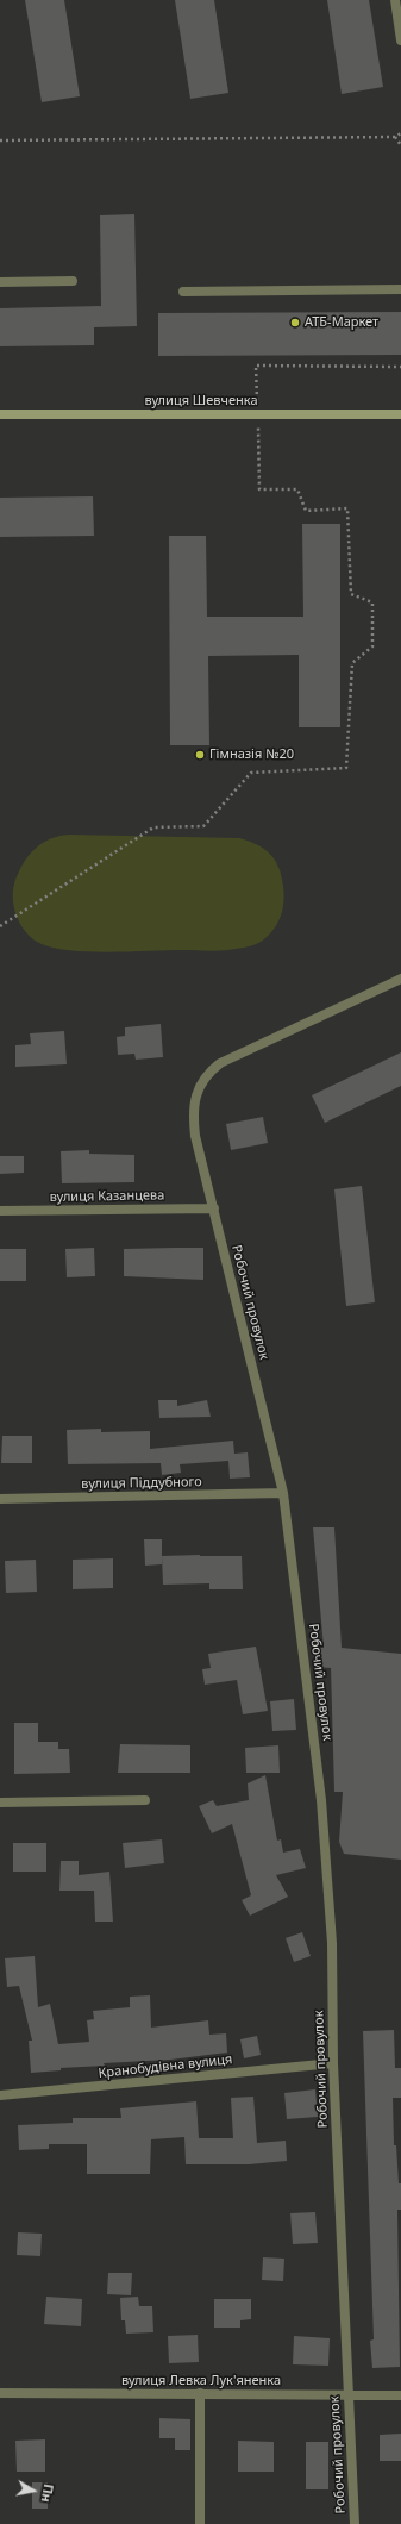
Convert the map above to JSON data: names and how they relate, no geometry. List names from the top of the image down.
{
  "streets": {
    "street": [
      "вулиця Шевченка",
      "вулиця Казанцева",
      "Робочий провулок",
      "вулиця Піддубного",
      "Кранобудівна вулиця",
      "вулиця Левка Лук'яненка"
    ]
  },
  "crossings": [
    ["вулиця Казанцева", "Робочий провулок"],
    ["Робочий провулок", "вулиця Піддубного"],
    ["Робочий провулок", "Кранобудівна вулиця"],
    ["Робочий провулок", "вулиця Левка Лук'яненка"]
  ],
  "places": ["АТБ-Маркет", "Гімназія №20"],
  "north": "right"
}
